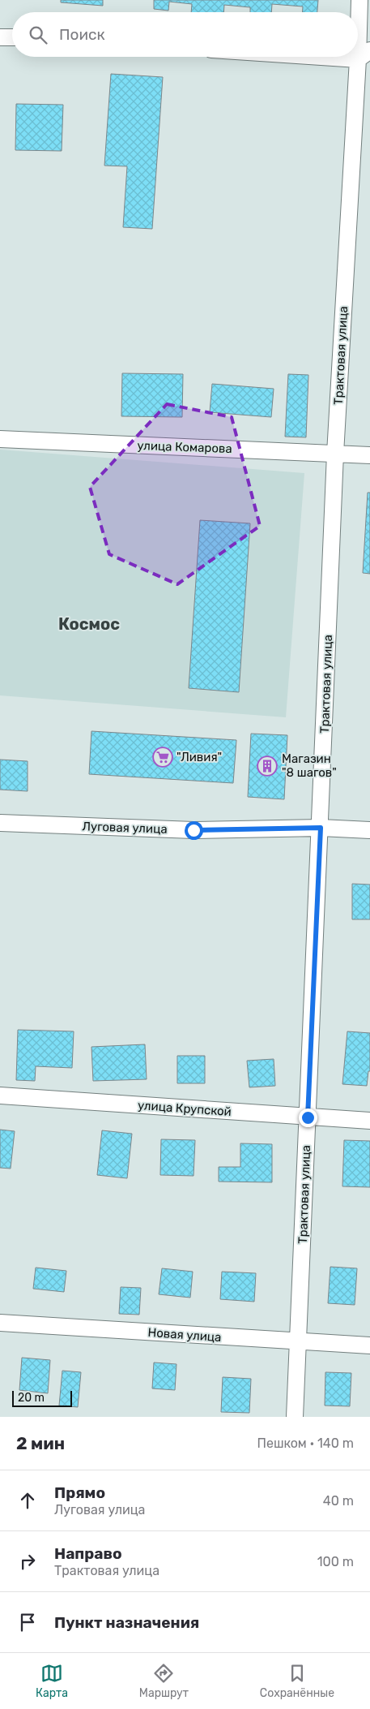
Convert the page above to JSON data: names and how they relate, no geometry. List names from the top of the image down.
{
  "streets": {
    "street": [
      "Трактовая улица",
      "улица Комарова",
      "Луговая улица",
      "улица Крупской",
      "Новая улица"
    ]
  },
  "crossings": [
    ["Трактовая улица", "улица Комарова"],
    ["Трактовая улица", "Луговая улица"],
    ["Трактовая улица", "улица Крупской"],
    ["Трактовая улица", "Новая улица"]
  ],
  "districts": ["Космос"],
  "places": {
    "supermarket": ["\"Ливия\""],
    "building": ["Магазин \"8 шагов\""]
  },
  "scale_bar": "20 m",
  "page": {
    "search": "Поиск",
    "scale": "20 m",
    "heading": ["2 мин", "Пешком · 140 m"],
    "list": [
      ["Прямо", "Луговая улица", "40 m"],
      ["Направо", "Трактовая улица", "100 m"],
      "Пункт назначения"
    ],
    "nav": ["Карта", "Маршрут", "Сохранённые"]
  }
}
